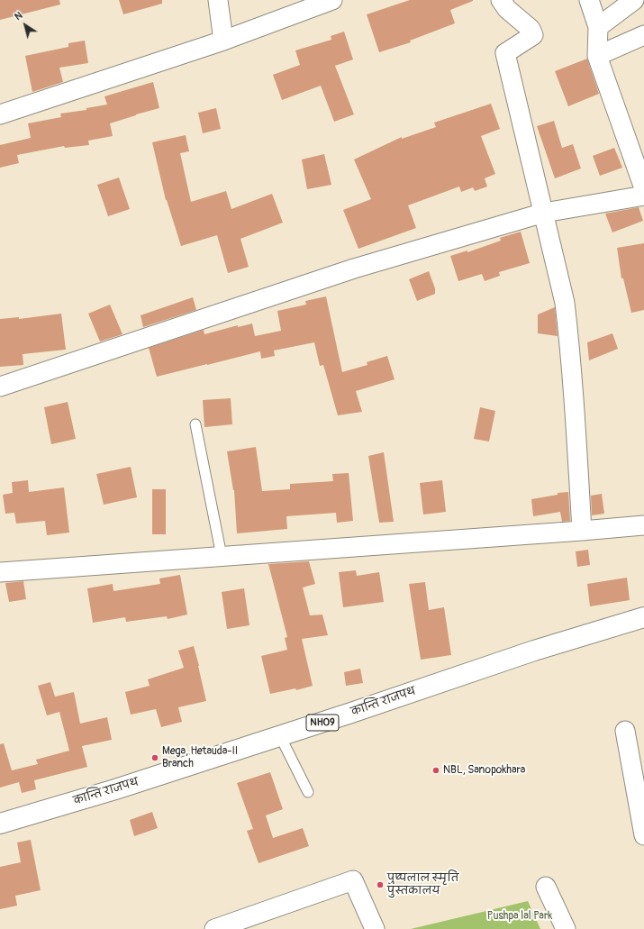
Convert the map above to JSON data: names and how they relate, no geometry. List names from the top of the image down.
{
  "streets": {
    "main road": ["कान्ति राजपथ", "NH09"]
  },
  "parks": ["Pushpa lal Park"],
  "places": ["Mega, Hetauda-II Branch", "NBL, Sanopokhara", "पुष्पलाल स्मृति पुस्तकालय"],
  "north": "top left"
}
